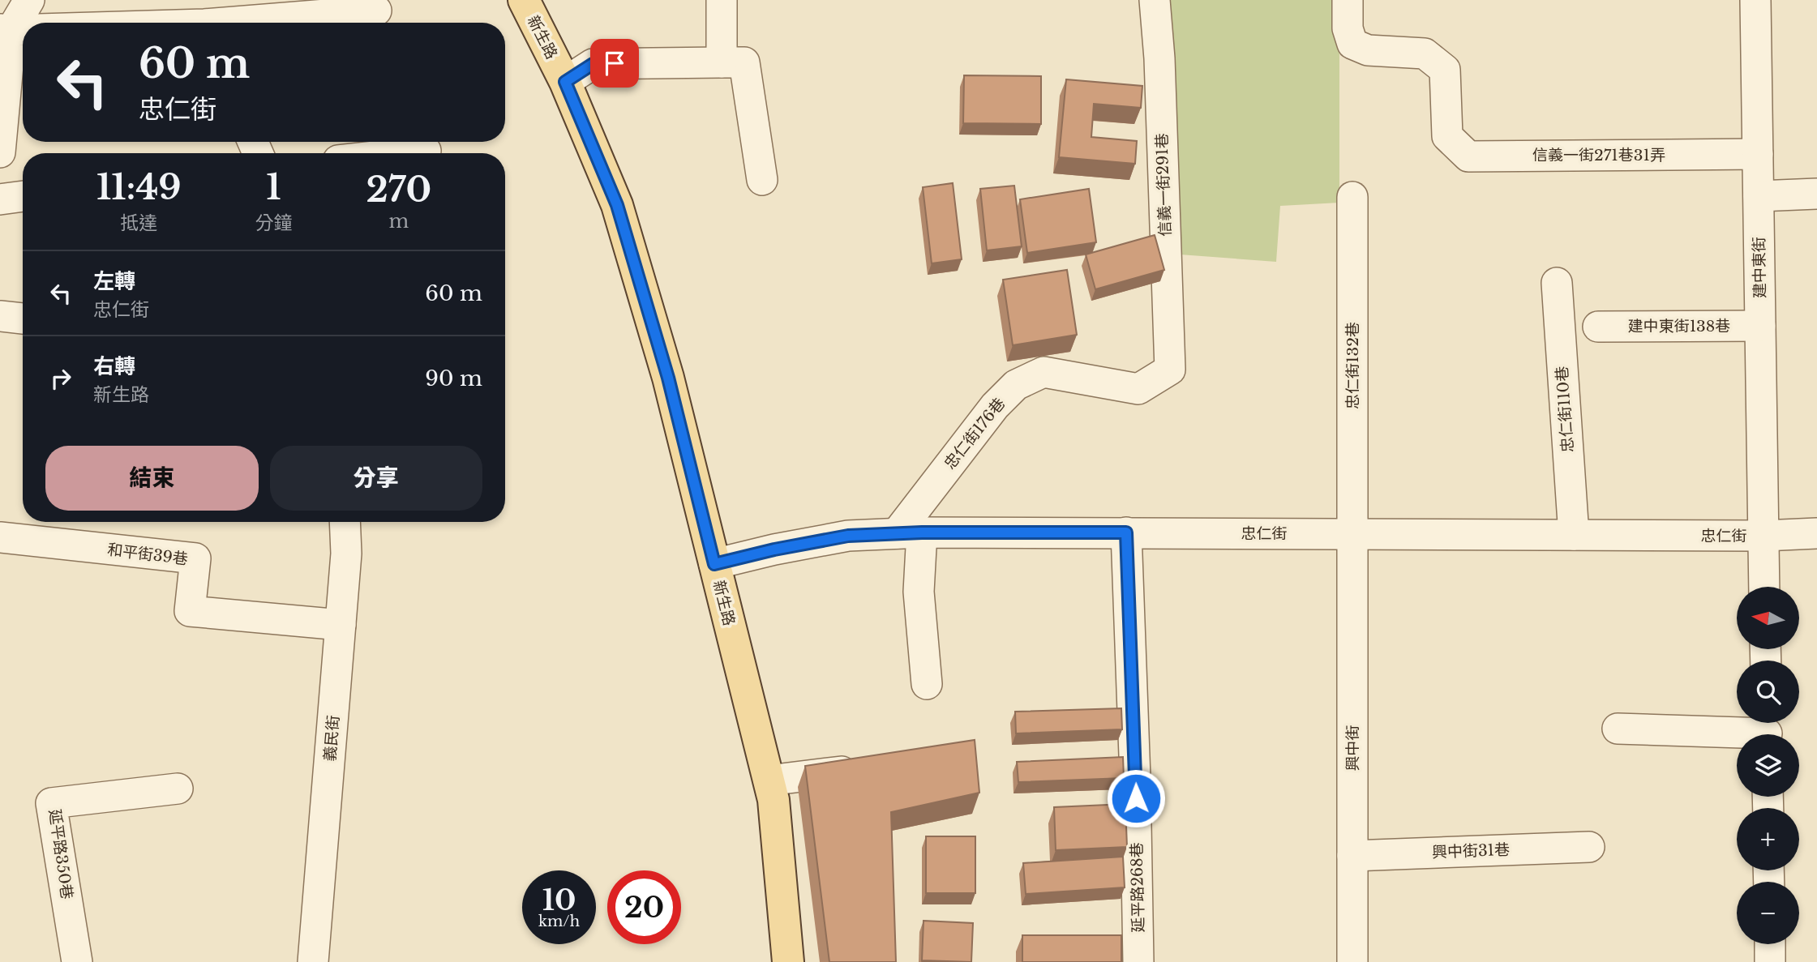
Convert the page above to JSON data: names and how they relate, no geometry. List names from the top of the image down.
{
  "streets": {
    "main road": ["新生路"],
    "street": [
      "信義一街271巷31弄",
      "信義一街291巷",
      "建中東街",
      "建中東街138巷",
      "忠仁街132巷",
      "忠仁街110巷",
      "忠仁街176巷",
      "忠仁街",
      "和平街39巷",
      "義民街",
      "興中街",
      "興中街31巷",
      "延平路350巷",
      "延平路268巷"
    ]
  },
  "crossings": [
    ["新生路", "忠仁街"],
    ["信義一街271巷31弄", "建中東街"],
    ["信義一街291巷", "忠仁街176巷"],
    ["建中東街", "建中東街138巷"],
    ["建中東街", "忠仁街"],
    ["忠仁街132巷", "忠仁街"],
    ["忠仁街132巷", "興中街"],
    ["忠仁街110巷", "忠仁街"],
    ["忠仁街176巷", "忠仁街"],
    ["忠仁街", "興中街"],
    ["忠仁街", "延平路268巷"],
    ["和平街39巷", "義民街"],
    ["興中街", "興中街31巷"]
  ],
  "north": "left",
  "page": {
    "turn": ["60 m", "忠仁街"],
    "eta": [
      "11:49",
      "抵達",
      "1",
      "分鐘",
      "270",
      "m"
    ],
    "list": [
      {
        "name": "左轉",
        "note": "忠仁街",
        "value": "60 m"
      },
      {
        "name": "右轉",
        "note": "新生路",
        "value": "90 m"
      }
    ],
    "buttons": ["結束", "分享"],
    "map_buttons": ["+", "−"],
    "speed": "10 km/h",
    "limit": "20"
  }
}
